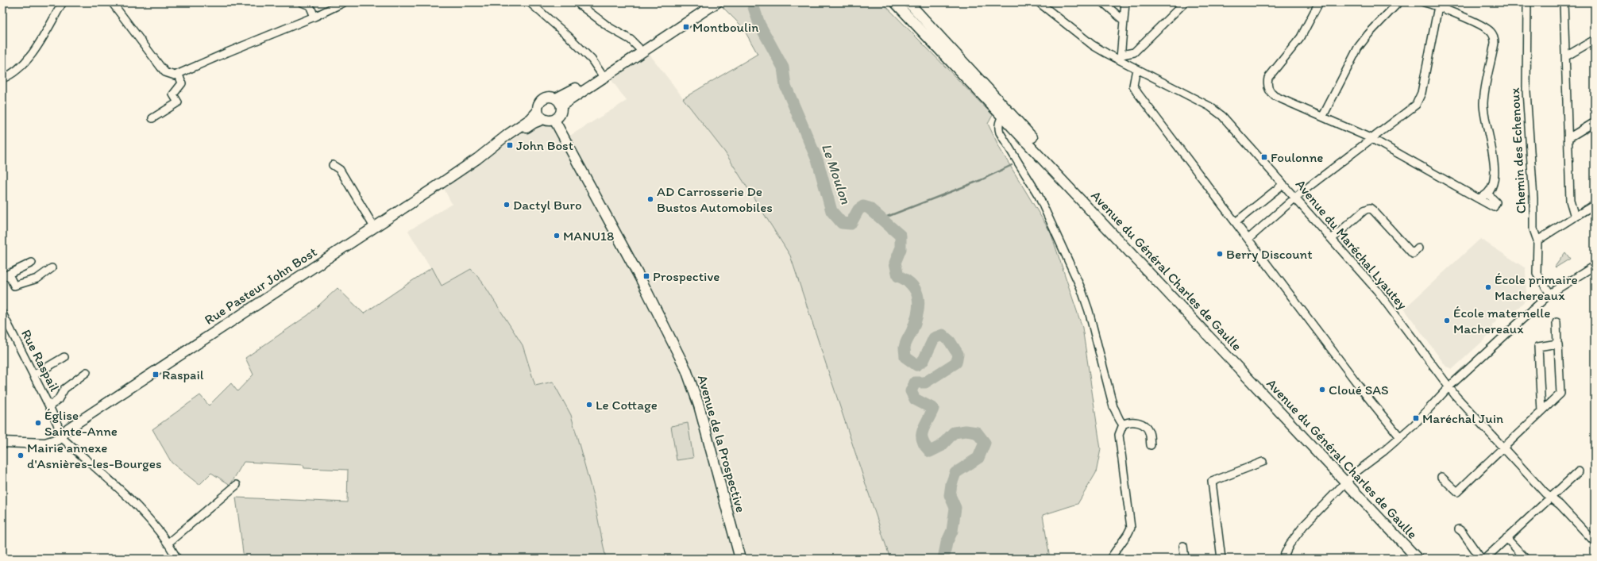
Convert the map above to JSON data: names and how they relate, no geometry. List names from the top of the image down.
{
  "streets": {
    "main road": ["Avenue du Général Charles de Gaulle", "Rue Pasteur John Bost", "Avenue de la Prospective"],
    "street": ["Chemin des Echenoux", "Avenue du Maréchal Lyautey", "Rue Raspail"]
  },
  "crossings": [
    ["Rue Pasteur John Bost", "Rue Raspail"],
    ["Rue Pasteur John Bost", "Avenue de la Prospective"]
  ],
  "water": ["Le Moulon"],
  "places": {
    "transit": [
      "Montboulin",
      "John Bost",
      "Foulonne",
      "Prospective",
      "Raspail",
      "Maréchal Juin"
    ],
    "other": [
      "AD Carrosserie De Bustos Automobiles",
      "Dactyl Buro",
      "MANU18",
      "Berry Discount",
      "École primaire Machereaux",
      "École maternelle Machereaux",
      "Cloué SAS",
      "Le Cottage",
      "Église Sainte-Anne",
      "Mairie annexe d'Asnières-les-Bourges"
    ]
  }
}
